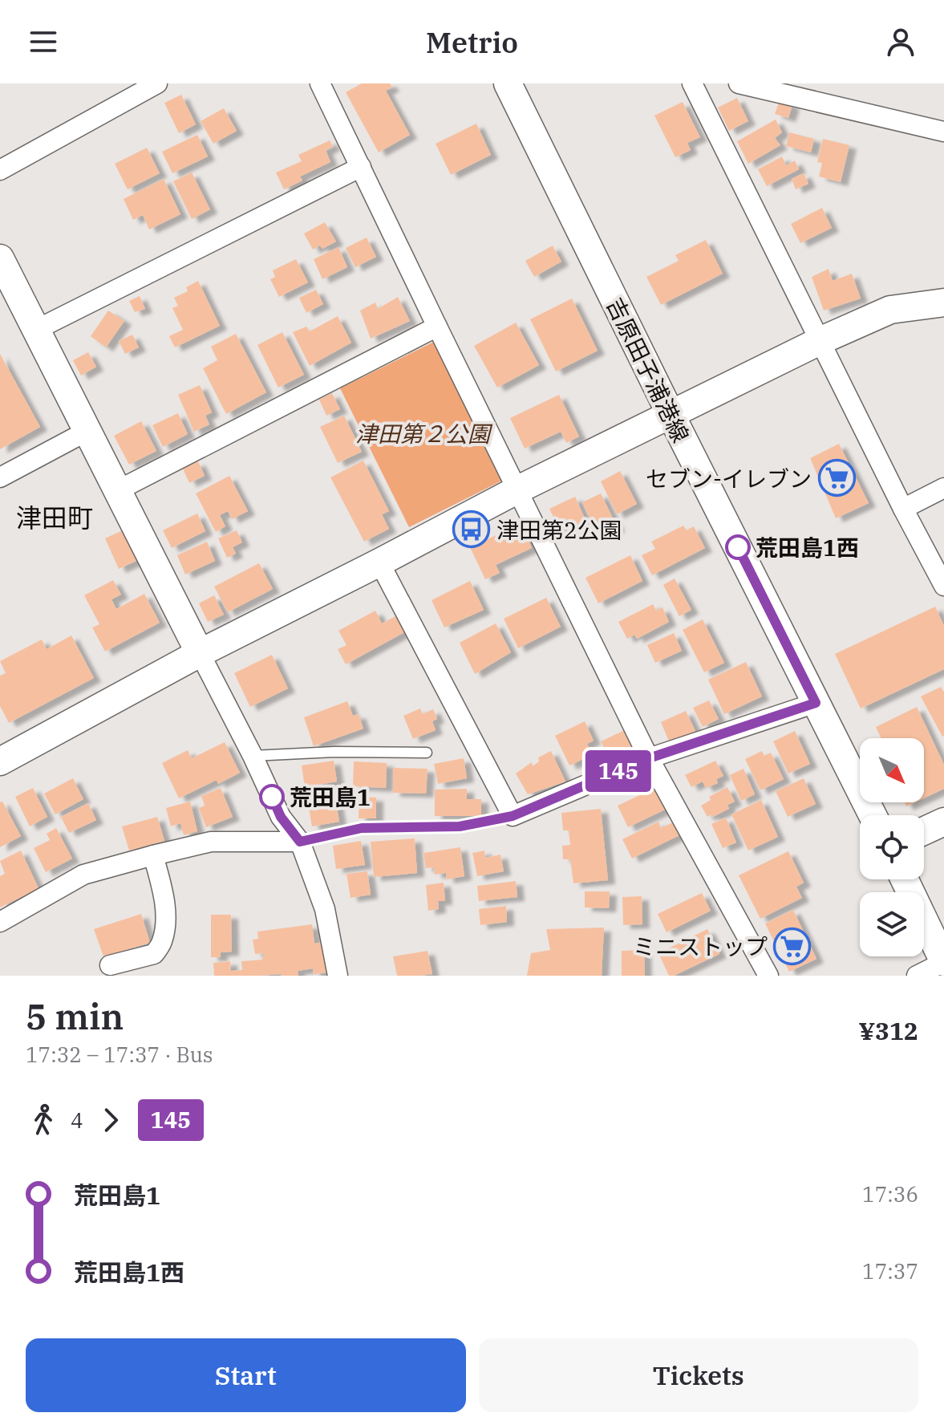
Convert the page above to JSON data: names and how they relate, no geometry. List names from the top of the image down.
{
  "streets": {
    "street": ["吉原田子浦港線"]
  },
  "districts": ["津田町"],
  "parks": ["津田第２公園"],
  "places": {
    "supermarket": ["セブン-イレブン", "ミニストップ"],
    "bus stop": ["津田第2公園"],
    "other": ["荒田島1西", "荒田島1"]
  },
  "lines": ["bus line 145"],
  "north": "bottom right",
  "page": {
    "header": "Metrio",
    "on_map": "145",
    "heading": ["5 min", "17:32 – 17:37 · Bus", "¥312"],
    "legs": ["4", "145"],
    "list": [
      {
        "name": "荒田島1",
        "value": "17:36"
      },
      {
        "name": "荒田島1西",
        "value": "17:37"
      }
    ],
    "buttons": ["Start", "Tickets"]
  }
}
